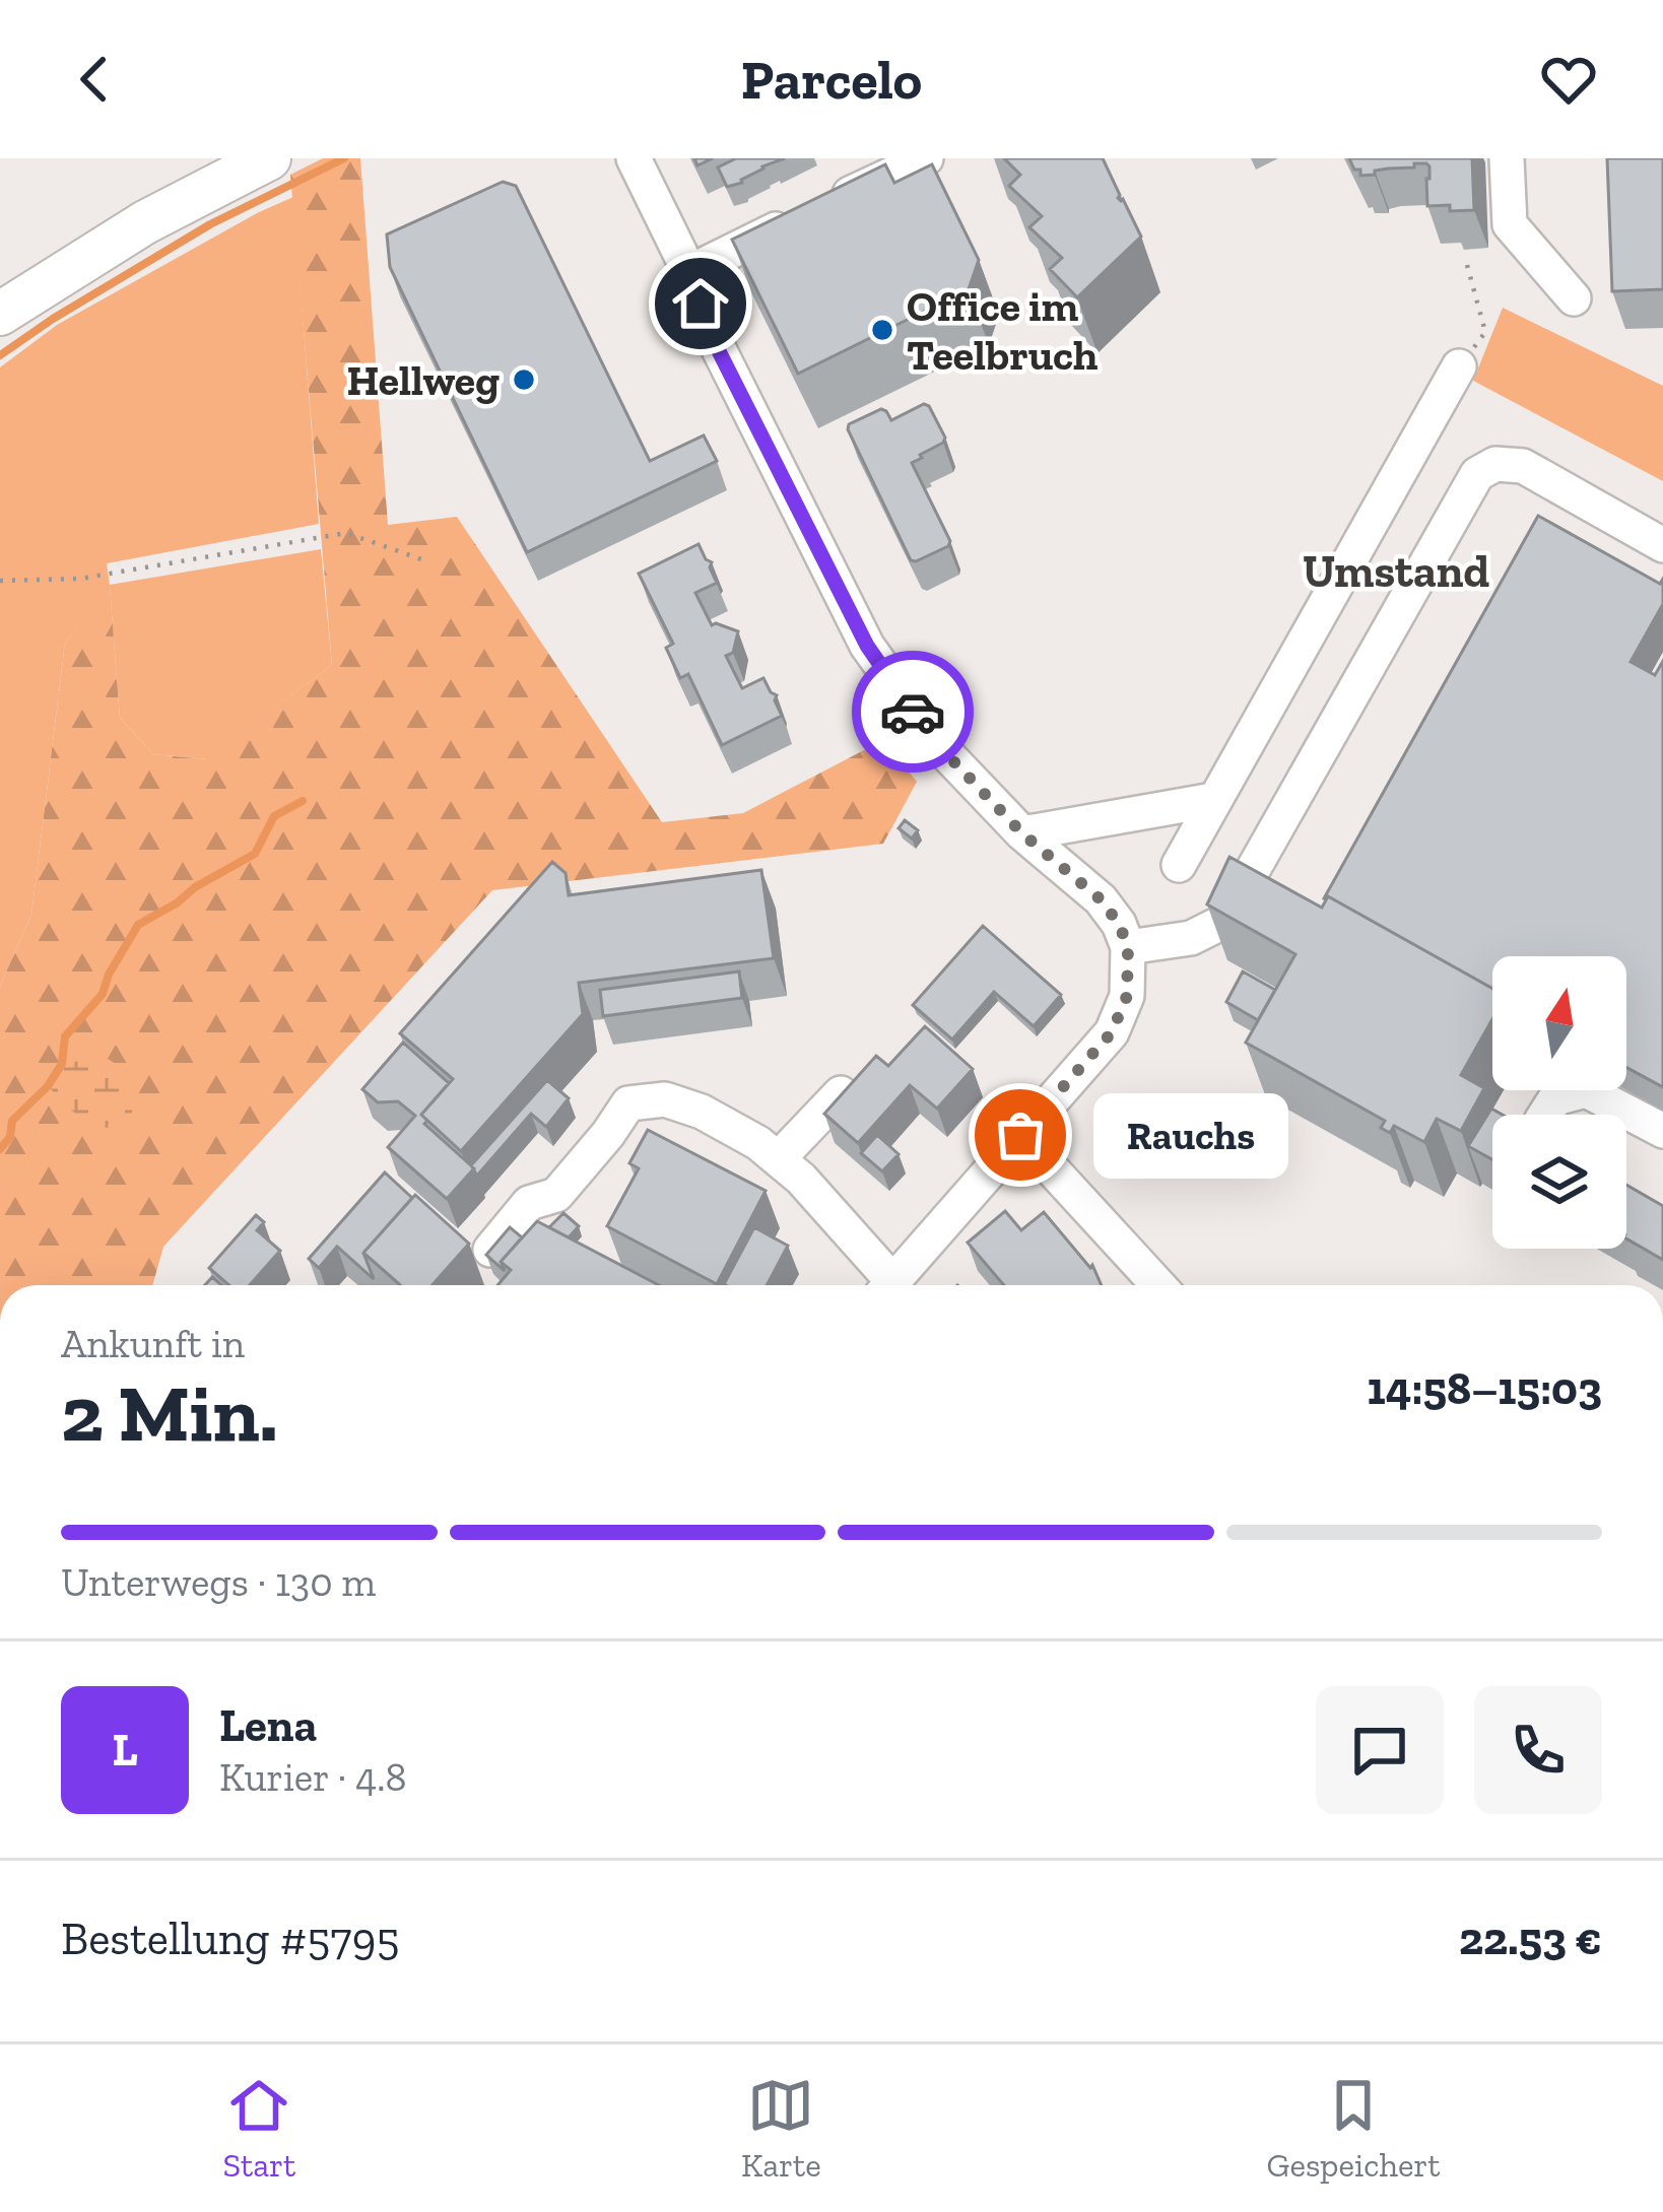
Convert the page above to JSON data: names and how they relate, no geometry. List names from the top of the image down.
{
  "districts": ["Umstand"],
  "places": ["Office im Teelbruch", "Hellweg", "Rauchs"],
  "north": "top",
  "page": {
    "header": "Parcelo",
    "bubble": "Rauchs",
    "heading": ["2 Min.", "Ankunft in", "14:58–15:03"],
    "panel": [
      "Lena",
      "Kurier · 4.8",
      "Bestellung #5795",
      "22.53 €"
    ],
    "bar": "Unterwegs · 130 m",
    "round": "L",
    "tabs": ["Start", "Karte", "Gespeichert"]
  }
}
